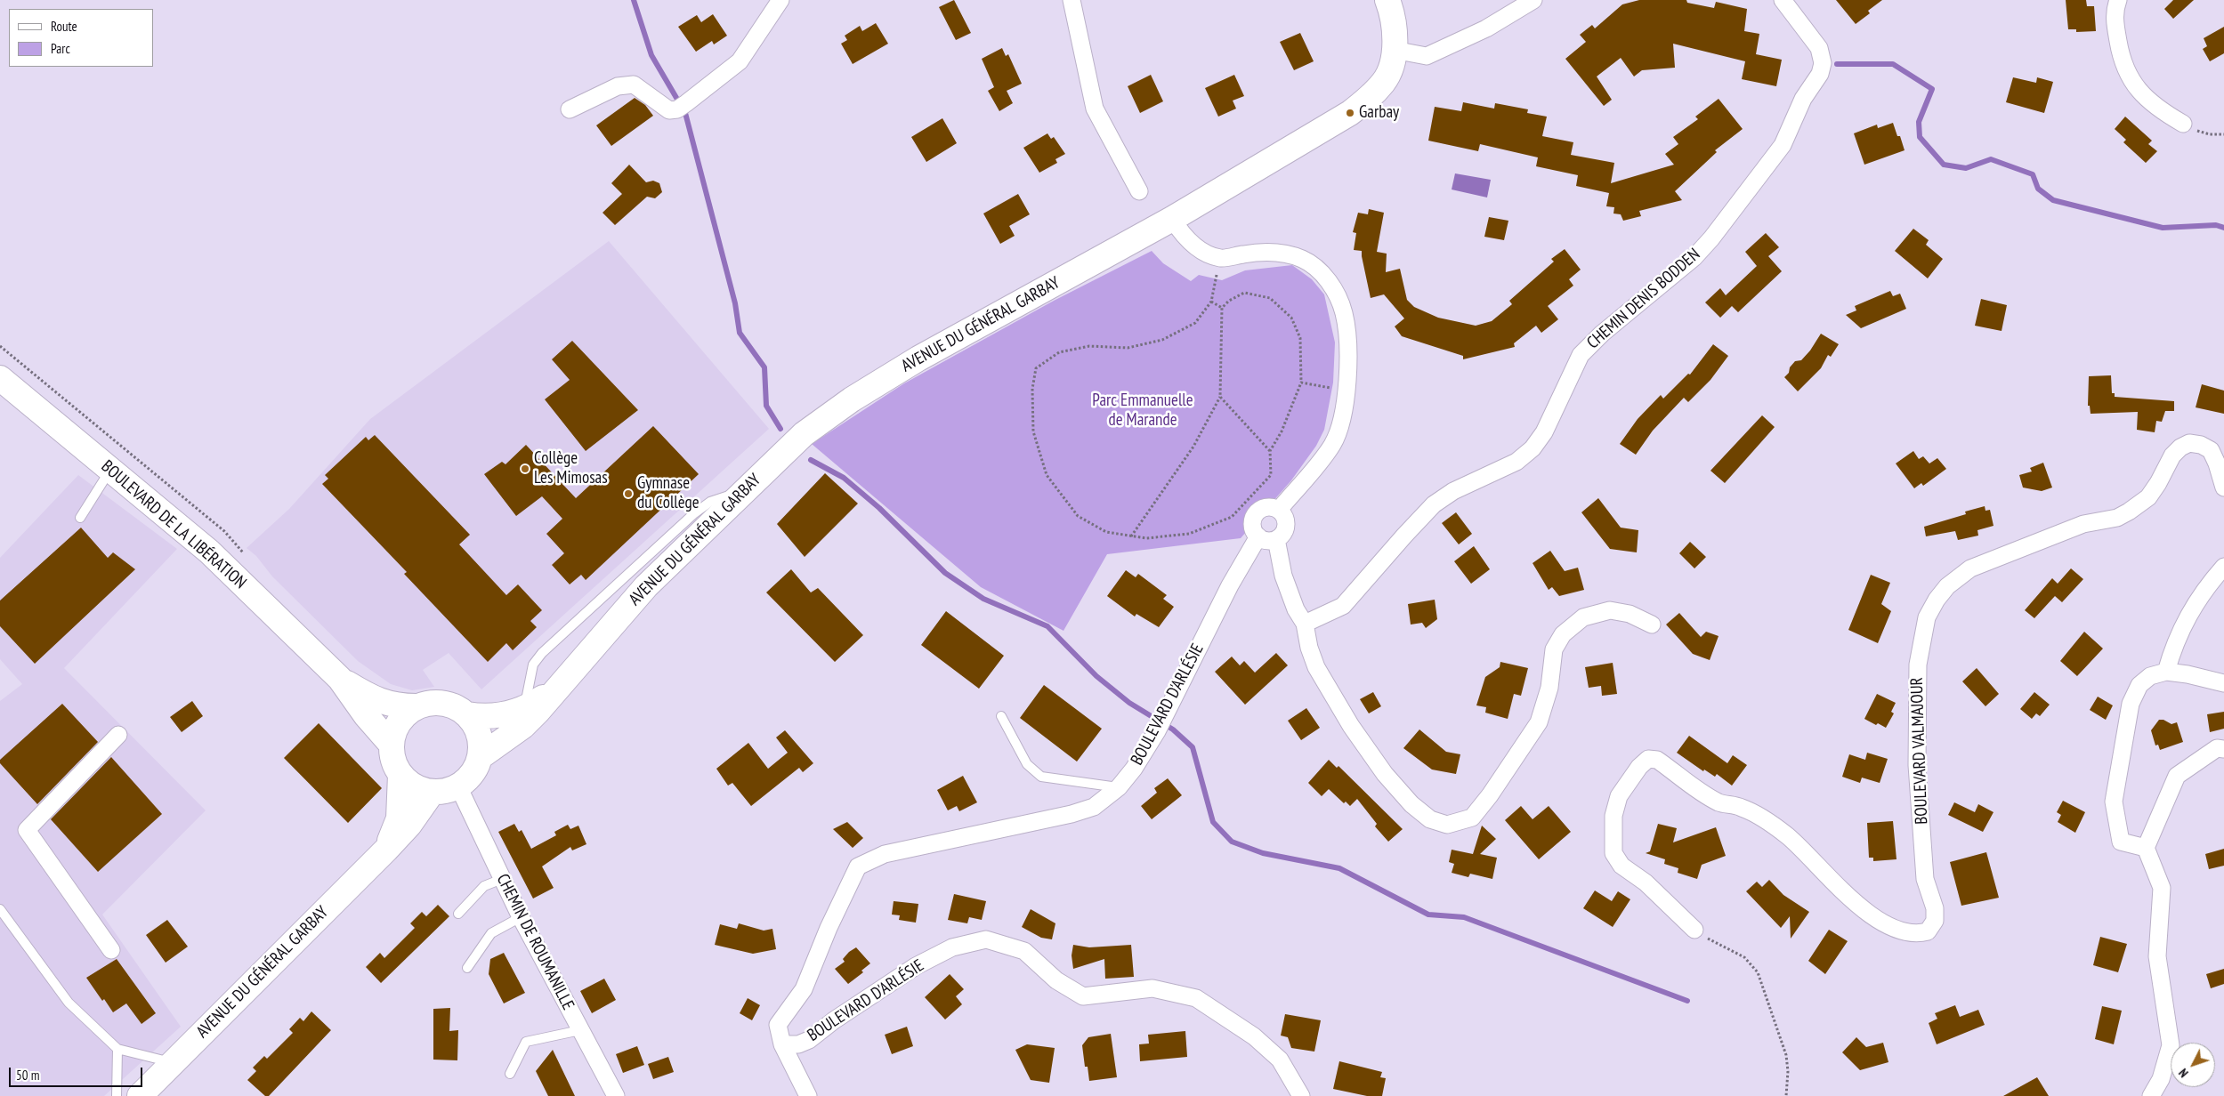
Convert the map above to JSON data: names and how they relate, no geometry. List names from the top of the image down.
{
  "streets": {
    "main road": ["AVENUE DU GÉNÉRAL GARBAY", "BOULEVARD DE LA LIBÉRATION"],
    "street": [
      "CHEMIN DENIS BODDEN",
      "BOULEVARD D'ARLÉSIE",
      "BOULEVARD VALMAJOUR",
      "CHEMIN DE ROUMANILLE"
    ]
  },
  "crossings": [
    ["AVENUE DU GÉNÉRAL GARBAY", "CHEMIN DE ROUMANILLE"]
  ],
  "parks": ["Parc Emmanuelle de Marande"],
  "places": ["Garbay", "Collège Les Mimosas", "Gymnase du Collège"],
  "legend": ["Route", "Parc"],
  "scale_bar": "50 m",
  "north": "bottom left"
}
